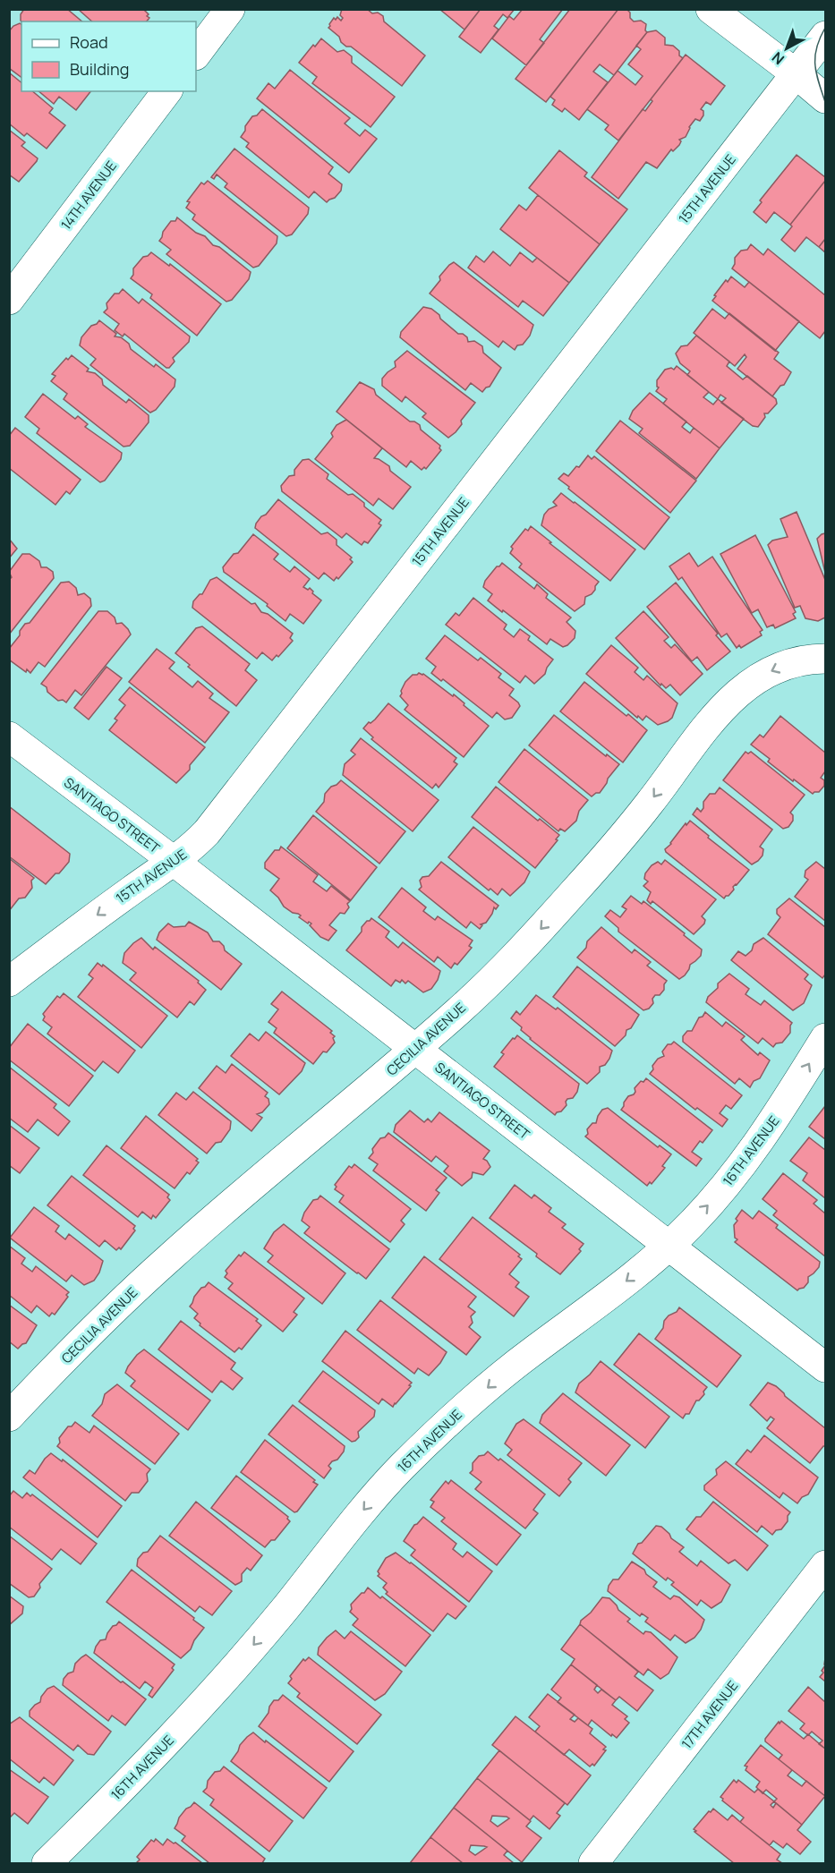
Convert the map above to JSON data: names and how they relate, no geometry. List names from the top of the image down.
{
  "streets": {
    "street": [
      "15TH AVENUE",
      "14TH AVENUE",
      "SANTIAGO STREET",
      "CECILIA AVENUE",
      "16TH AVENUE",
      "17TH AVENUE"
    ]
  },
  "crossings": [
    ["15TH AVENUE", "SANTIAGO STREET"],
    ["SANTIAGO STREET", "CECILIA AVENUE"],
    ["SANTIAGO STREET", "16TH AVENUE"]
  ],
  "one_way": ["CECILIA AVENUE"],
  "legend": ["Road", "Building"],
  "north": "bottom left"
}
